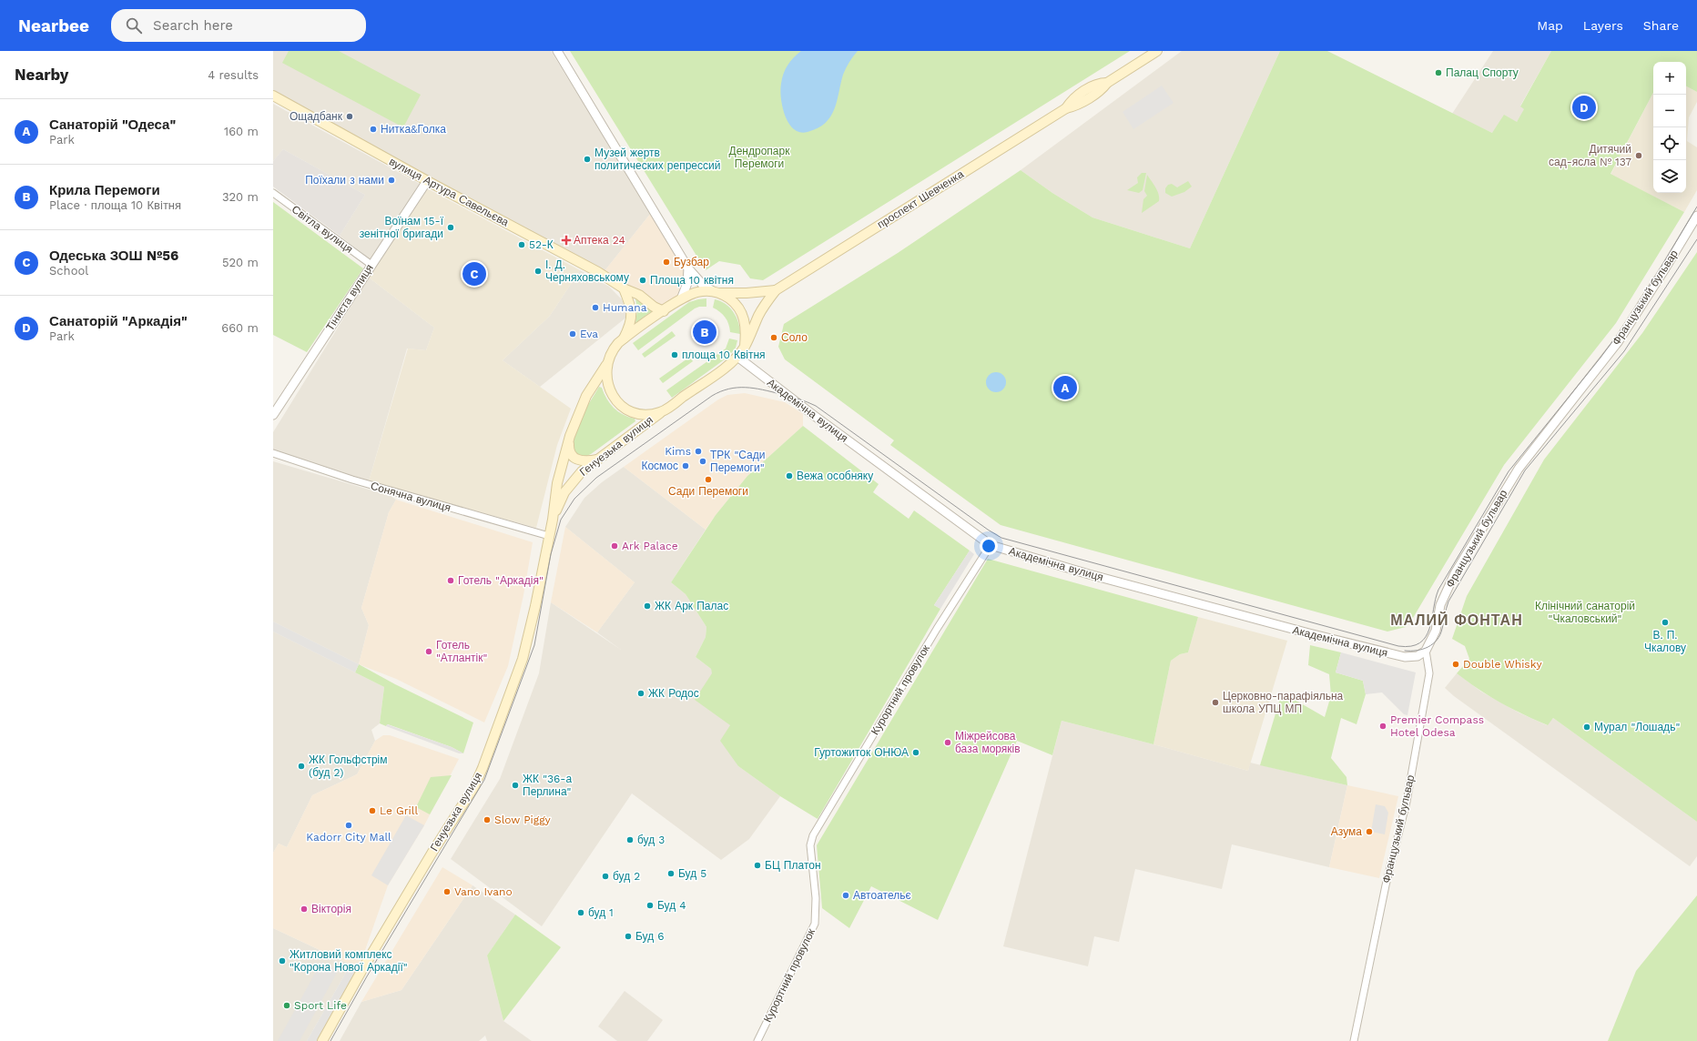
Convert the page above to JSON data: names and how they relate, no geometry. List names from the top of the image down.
{
  "streets": {
    "main road": ["вулиця Артура Савельєва", "проспект Шевченка", "Генуезька вулиця"],
    "street": [
      "Світла вулиця",
      "Тіниста вулиця",
      "Французький бульвар",
      "Академічна вулиця",
      "Сонячна вулиця",
      "Курортний провулок"
    ]
  },
  "crossings": [
    ["вулиця Артура Савельєва", "проспект Шевченка"],
    ["вулиця Артура Савельєва", "Тіниста вулиця"],
    ["вулиця Артура Савельєва", "Академічна вулиця"],
    ["вулиця Артура Савельєва", "Генуезька вулиця"],
    ["проспект Шевченка", "Академічна вулиця"],
    ["проспект Шевченка", "Генуезька вулиця"],
    ["Світла вулиця", "Тіниста вулиця"],
    ["Французький бульвар", "Академічна вулиця"],
    ["Академічна вулиця", "Генуезька вулиця"],
    ["Академічна вулиця", "Курортний провулок"],
    ["Генуезька вулиця", "Сонячна вулиця"]
  ],
  "districts": ["МАЛИЙ ФОНТАН"],
  "parks": ["Дендропарк Перемоги", "Клінічний санаторій \"Чкаловський\""],
  "places": {
    "other": [
      "Палац Спорту",
      "Ощадбанк",
      "Нитка&Голка",
      "Дитячий сад-ясла № 137",
      "Музей жертв политических репрессий",
      "Поїхали з нами",
      "Воїнам 15-ї зенітної бригади",
      "52-К",
      "Бузбар",
      "І. Д. Черняховському",
      "Площа 10 квітня",
      "Humana",
      "Eva",
      "Соло",
      "площа 10 Квітня",
      "Kims",
      "ТРК \"Сади Перемоги\"",
      "Космос",
      "Вежа особняку",
      "Сади Перемоги",
      "Ark Palace",
      "Готель \"Аркадія\"",
      "ЖК Арк Палас",
      "В. П. Чкалову",
      "Готель \"Атлантік\"",
      "Double Whisky",
      "ЖК Родос",
      "Церковно-парафіяльна школа УПЦ МП",
      "Premier Compass Hotel Odesa",
      "Мурал \"Лошадь\"",
      "Міжрейсова база моряків",
      "Гуртожиток ОНЮА",
      "ЖК Гольфстрім (буд 2)",
      "ЖК \"36-а Перлина\"",
      "Le Grill",
      "Slow Piggy",
      "Kadorr City Mall",
      "Азума",
      "буд 3",
      "БЦ Платон",
      "Буд 5",
      "буд 2",
      "Vano Ivano",
      "Автоательє",
      "Буд 4",
      "Вікторія",
      "буд 1",
      "Буд 6",
      "Житловий комплекс \"Корона Нової Аркадії\"",
      "Sport Life"
    ],
    "health": ["Аптека 24"]
  },
  "page": {
    "header": "Nearbee",
    "search": "Search here",
    "nav": ["Map", "Layers", "Share"],
    "heading": ["Nearby", "4 results"],
    "map_buttons": ["+", "−"],
    "pins": [
      "D",
      "C",
      "B",
      "A"
    ],
    "list": [
      {
        "mark": "A",
        "name": "Санаторій \"Одеса\"",
        "note": "Park",
        "value": "160 m"
      },
      {
        "mark": "B",
        "name": "Крила Перемоги",
        "note": "Place · площа 10 Квітня",
        "value": "320 m"
      },
      {
        "mark": "C",
        "name": "Одеська ЗОШ №56",
        "note": "School",
        "value": "520 m"
      },
      {
        "mark": "D",
        "name": "Санаторій \"Аркадія\"",
        "note": "Park",
        "value": "660 m"
      }
    ]
  }
}
